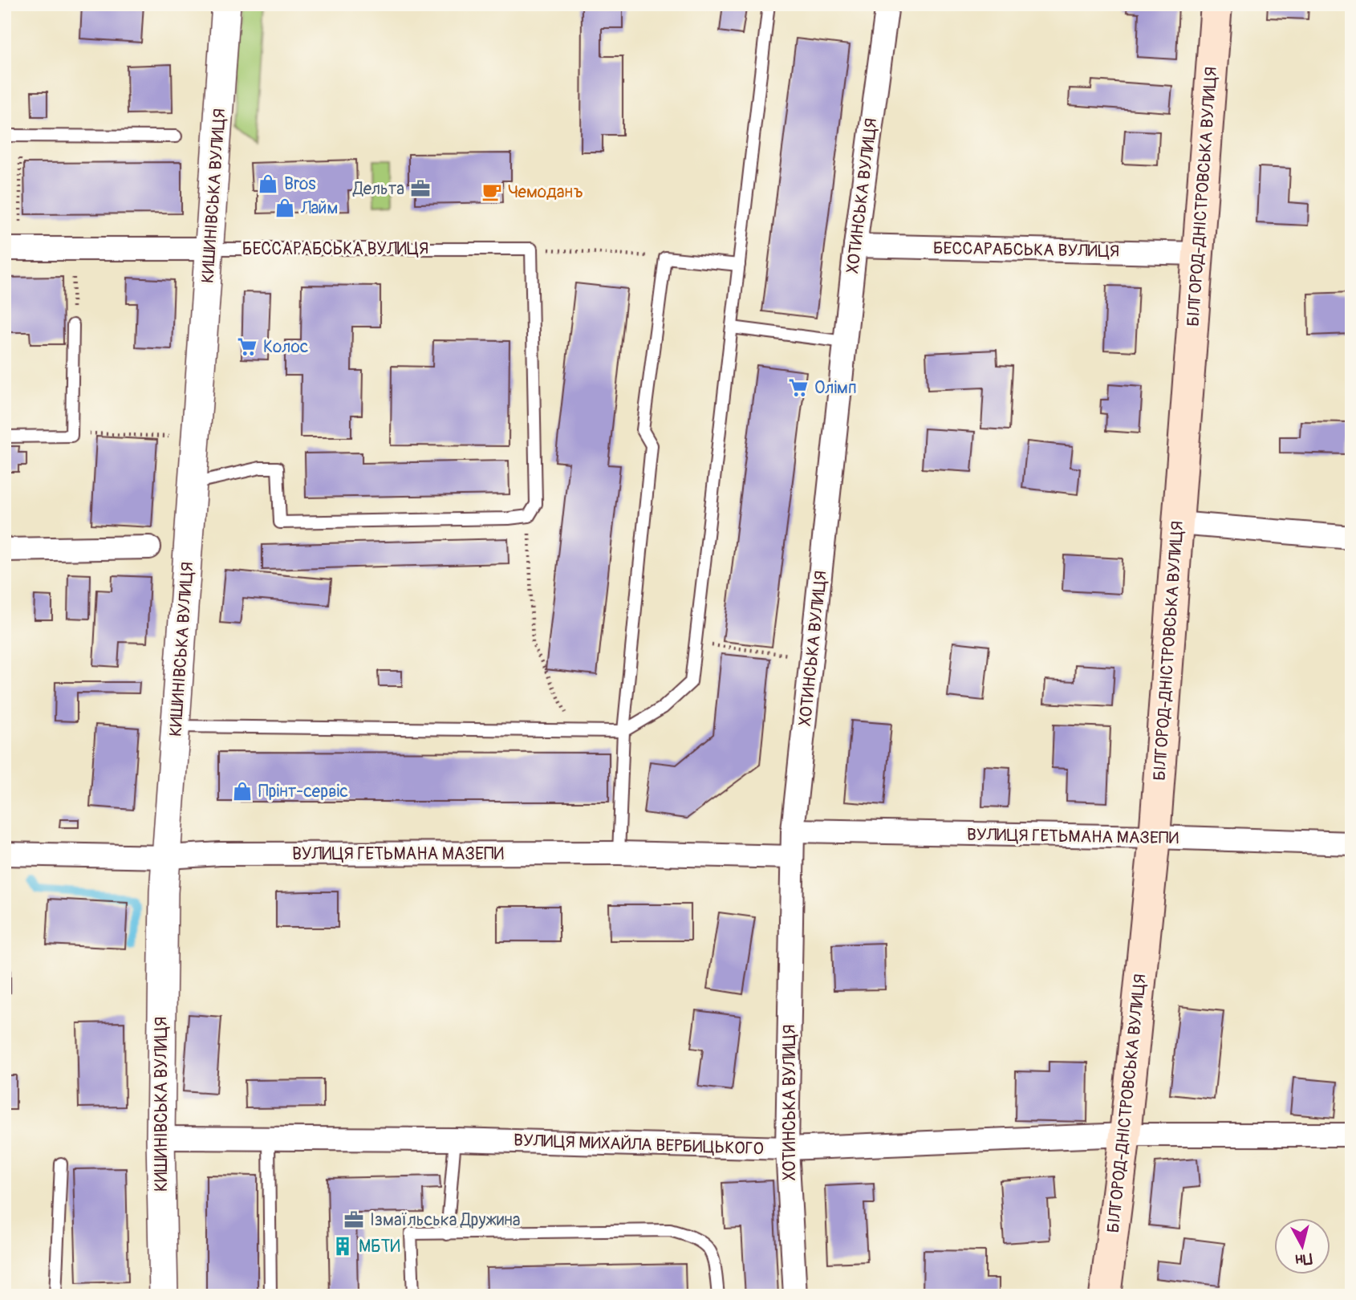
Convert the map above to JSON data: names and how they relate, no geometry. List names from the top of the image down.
{
  "streets": {
    "main road": ["БІЛГОРОД-ДНІСТРОВСЬКА ВУЛИЦЯ"],
    "street": [
      "КИШИНІВСЬКА ВУЛИЦЯ",
      "ХОТИНСЬКА ВУЛИЦЯ",
      "БЕССАРАБСЬКА ВУЛИЦЯ",
      "ВУЛИЦЯ ГЕТЬМАНА МАЗЕПИ",
      "ВУЛИЦЯ МИХАЙЛА ВЕРБИЦЬКОГО"
    ]
  },
  "crossings": [
    ["КИШИНІВСЬКА ВУЛИЦЯ", "БЕССАРАБСЬКА ВУЛИЦЯ"],
    ["КИШИНІВСЬКА ВУЛИЦЯ", "ВУЛИЦЯ ГЕТЬМАНА МАЗЕПИ"],
    ["КИШИНІВСЬКА ВУЛИЦЯ", "ВУЛИЦЯ МИХАЙЛА ВЕРБИЦЬКОГО"],
    ["ХОТИНСЬКА ВУЛИЦЯ", "БЕССАРАБСЬКА ВУЛИЦЯ"],
    ["ХОТИНСЬКА ВУЛИЦЯ", "ВУЛИЦЯ ГЕТЬМАНА МАЗЕПИ"],
    ["ХОТИНСЬКА ВУЛИЦЯ", "ВУЛИЦЯ МИХАЙЛА ВЕРБИЦЬКОГО"],
    ["БІЛГОРОД-ДНІСТРОВСЬКА ВУЛИЦЯ", "БЕССАРАБСЬКА ВУЛИЦЯ"],
    ["БІЛГОРОД-ДНІСТРОВСЬКА ВУЛИЦЯ", "ВУЛИЦЯ ГЕТЬМАНА МАЗЕПИ"],
    ["БІЛГОРОД-ДНІСТРОВСЬКА ВУЛИЦЯ", "ВУЛИЦЯ МИХАЙЛА ВЕРБИЦЬКОГО"]
  ],
  "places": {
    "shop": ["Bros", "Лайм", "Прінт-сервіс"],
    "office": ["Дельта", "Ізмаїльська Дружина"],
    "cafe": ["Чемоданъ"],
    "supermarket": ["Колос", "Олімп"],
    "building": ["МБТИ"]
  },
  "north": "bottom"
}
